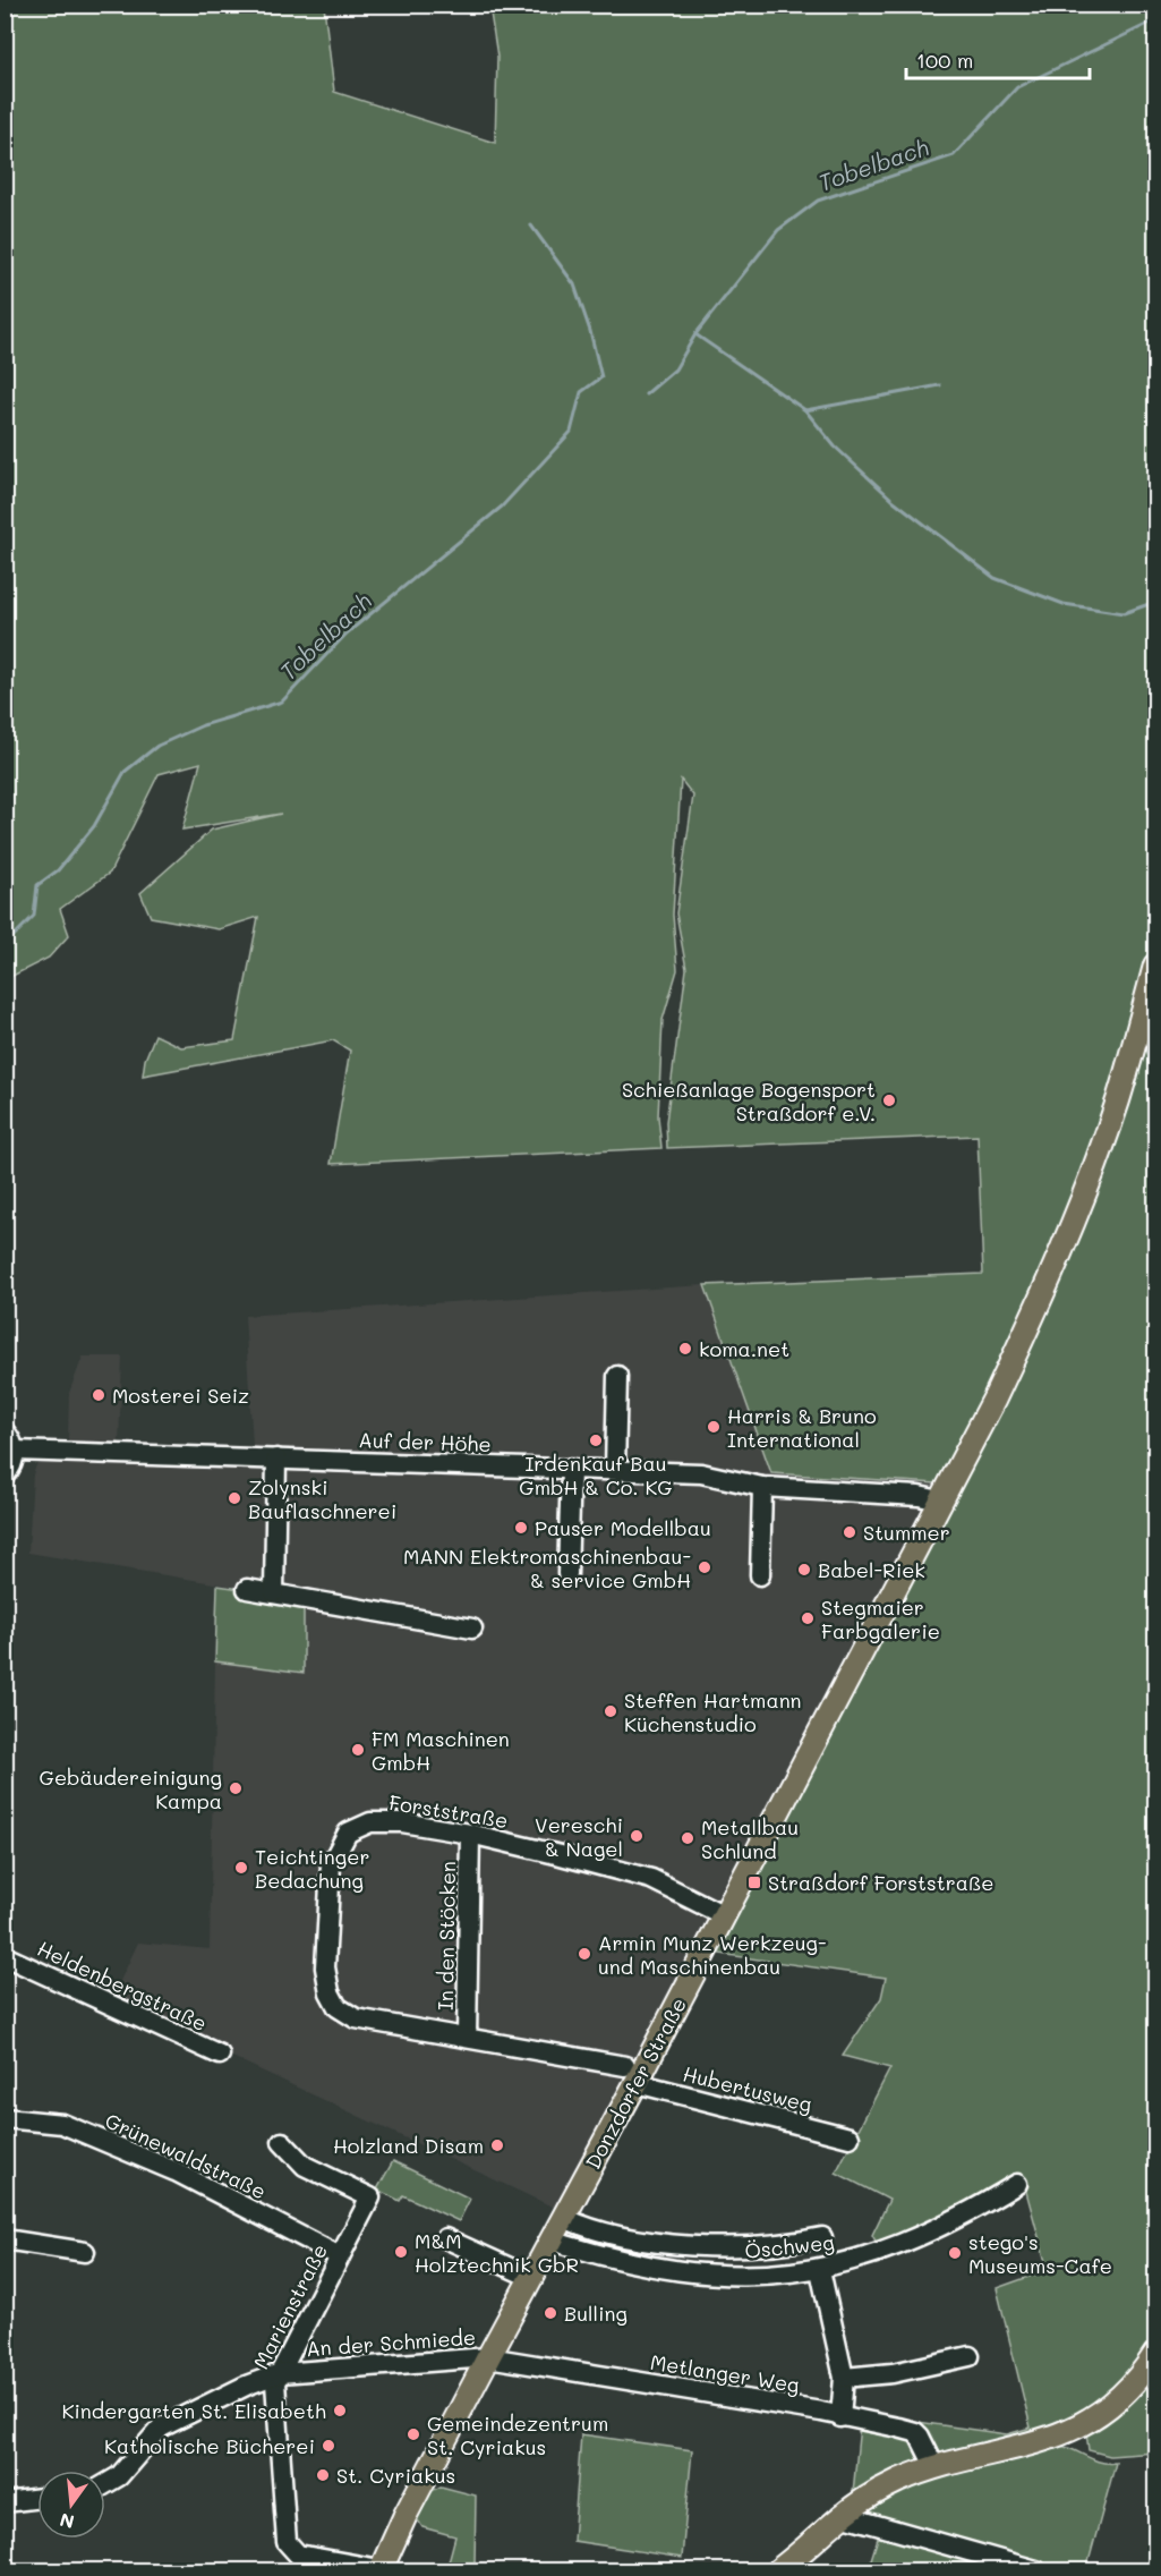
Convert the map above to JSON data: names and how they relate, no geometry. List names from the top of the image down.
{
  "streets": {
    "main road": ["Donzdorfer Straße"],
    "street": [
      "Auf der Höhe",
      "Forststraße",
      "In den Stöcken",
      "Heldenbergstraße",
      "Hubertusweg",
      "Grünewaldstraße",
      "Öschweg",
      "Marienstraße",
      "An der Schmiede",
      "Metlanger Weg"
    ]
  },
  "crossings": [
    ["Auf der Höhe", "Donzdorfer Straße"],
    ["Forststraße", "In den Stöcken"],
    ["Forststraße", "Donzdorfer Straße"],
    ["Forststraße", "Hubertusweg"],
    ["Donzdorfer Straße", "Hubertusweg"],
    ["Donzdorfer Straße", "Öschweg"],
    ["Donzdorfer Straße", "Marienstraße"],
    ["Donzdorfer Straße", "An der Schmiede"],
    ["Donzdorfer Straße", "Metlanger Weg"],
    ["Grünewaldstraße", "Marienstraße"],
    ["Marienstraße", "An der Schmiede"],
    ["An der Schmiede", "Metlanger Weg"]
  ],
  "water": ["Tobelbach"],
  "places": {
    "other": [
      "Schießanlage Bogensport Straßdorf e.V.",
      "koma.net",
      "Mosterei Seiz",
      "Harris & Bruno International",
      "Irdenkauf Bau GmbH & Co. KG",
      "Zolynski Bauflaschnerei",
      "Pauser Modellbau",
      "Stummer",
      "MANN Elektromaschinenbau- & service GmbH",
      "Babel-Riek",
      "Stegmaier Farbgalerie",
      "Steffen Hartmann Küchenstudio",
      "FM Maschinen GmbH",
      "Gebäudereinigung Kampa",
      "Vereschi & Nagel",
      "Metallbau Schlund",
      "Teichtinger Bedachung",
      "Armin Munz Werkzeug- und Maschinenbau",
      "Holzland Disam",
      "M&M Holztechnik GbR",
      "stego's Museums-Cafe",
      "Bulling",
      "Kindergarten St. Elisabeth",
      "Gemeindezentrum St. Cyriakus",
      "Katholische Bücherei",
      "St. Cyriakus"
    ],
    "transit": ["Straßdorf Forststraße"]
  },
  "scale_bar": "100 m",
  "north": "bottom"
}
